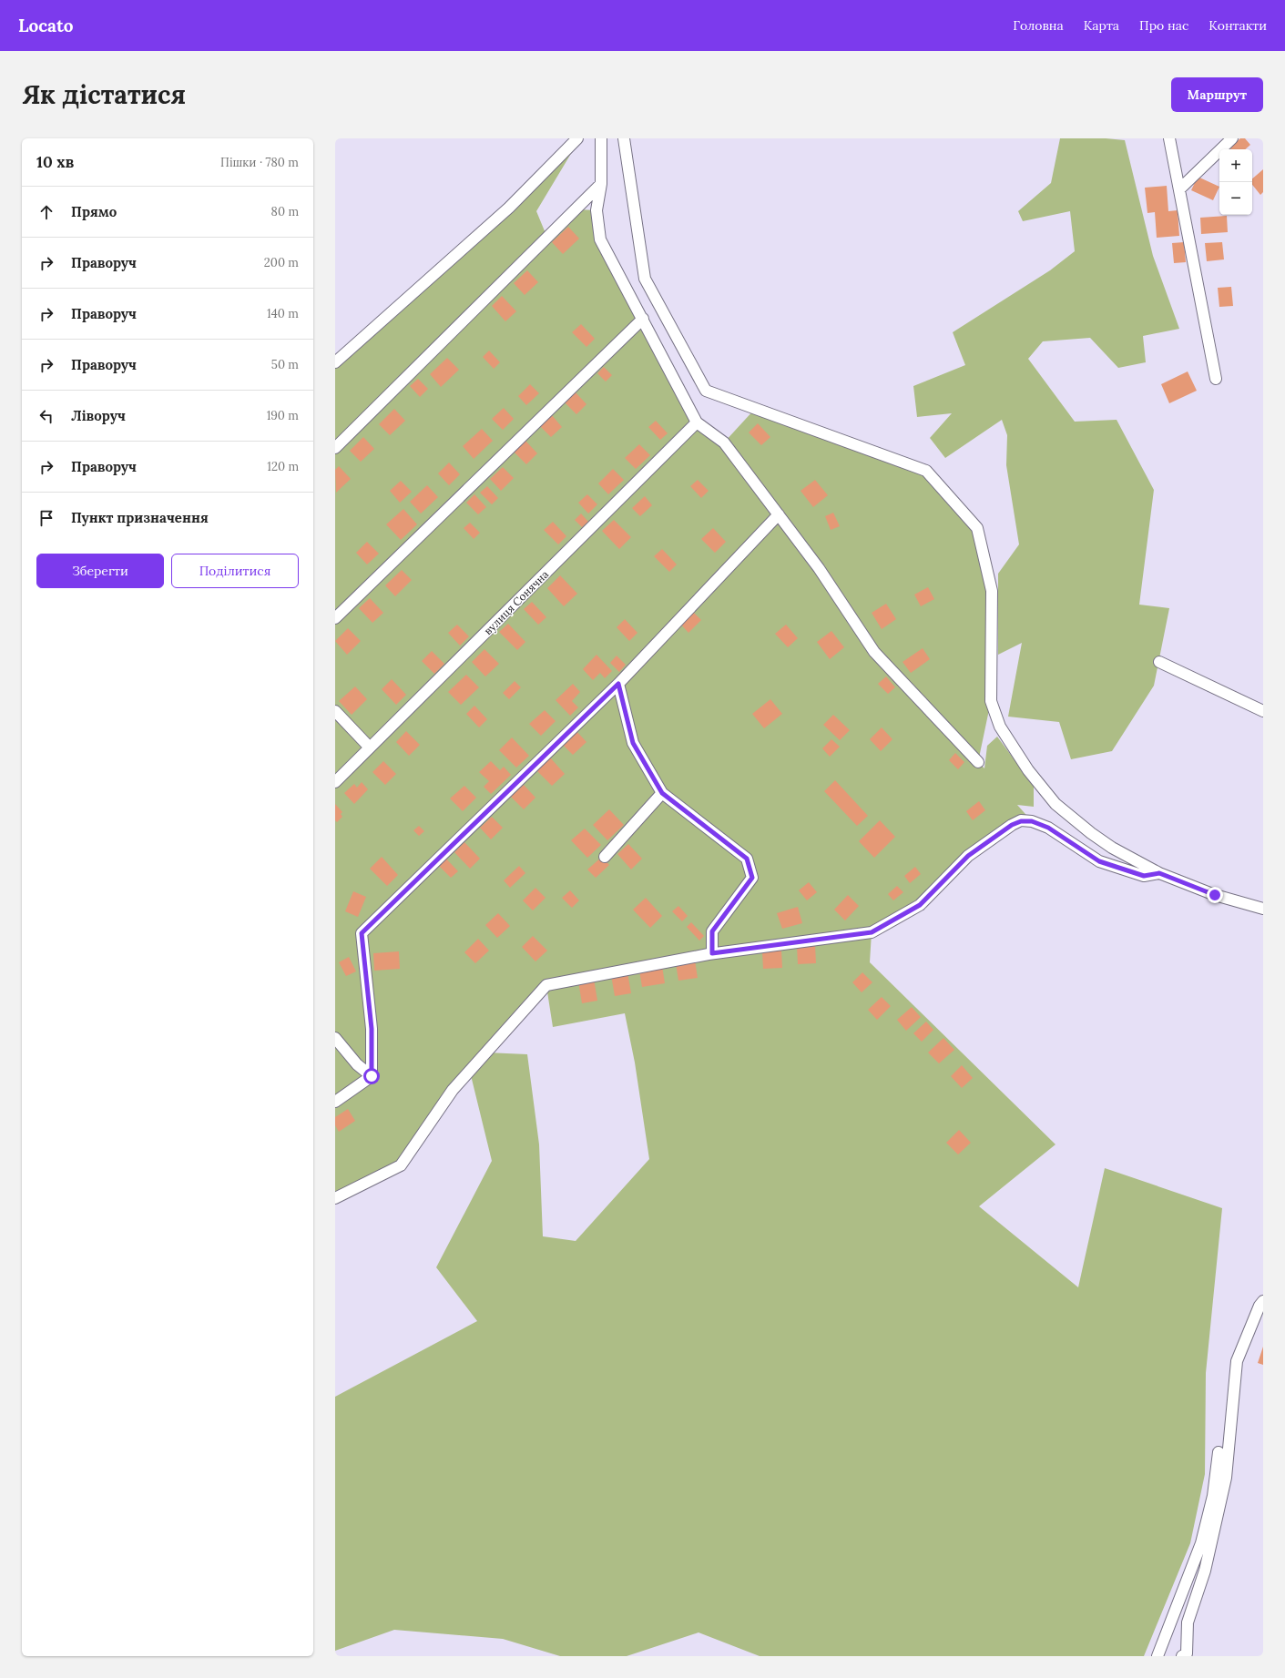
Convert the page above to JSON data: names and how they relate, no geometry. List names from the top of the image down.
{
  "streets": {
    "street": ["вулиця Сонячна"]
  },
  "page": {
    "header": "Locato",
    "nav": [
      "Головна",
      "Карта",
      "Про нас",
      "Контакти"
    ],
    "buttons": [
      "Маршрут",
      ["Зберегти", "Поділитися"]
    ],
    "title": "Як дістатися",
    "heading": ["10 хв", "Пішки · 780 m"],
    "map_buttons": ["+", "−"],
    "list": [
      ["Прямо", "80 m"],
      ["Праворуч", "200 m"],
      ["Праворуч", "140 m"],
      ["Праворуч", "50 m"],
      ["Ліворуч", "190 m"],
      ["Праворуч", "120 m"],
      "Пункт призначення"
    ]
  }
}
